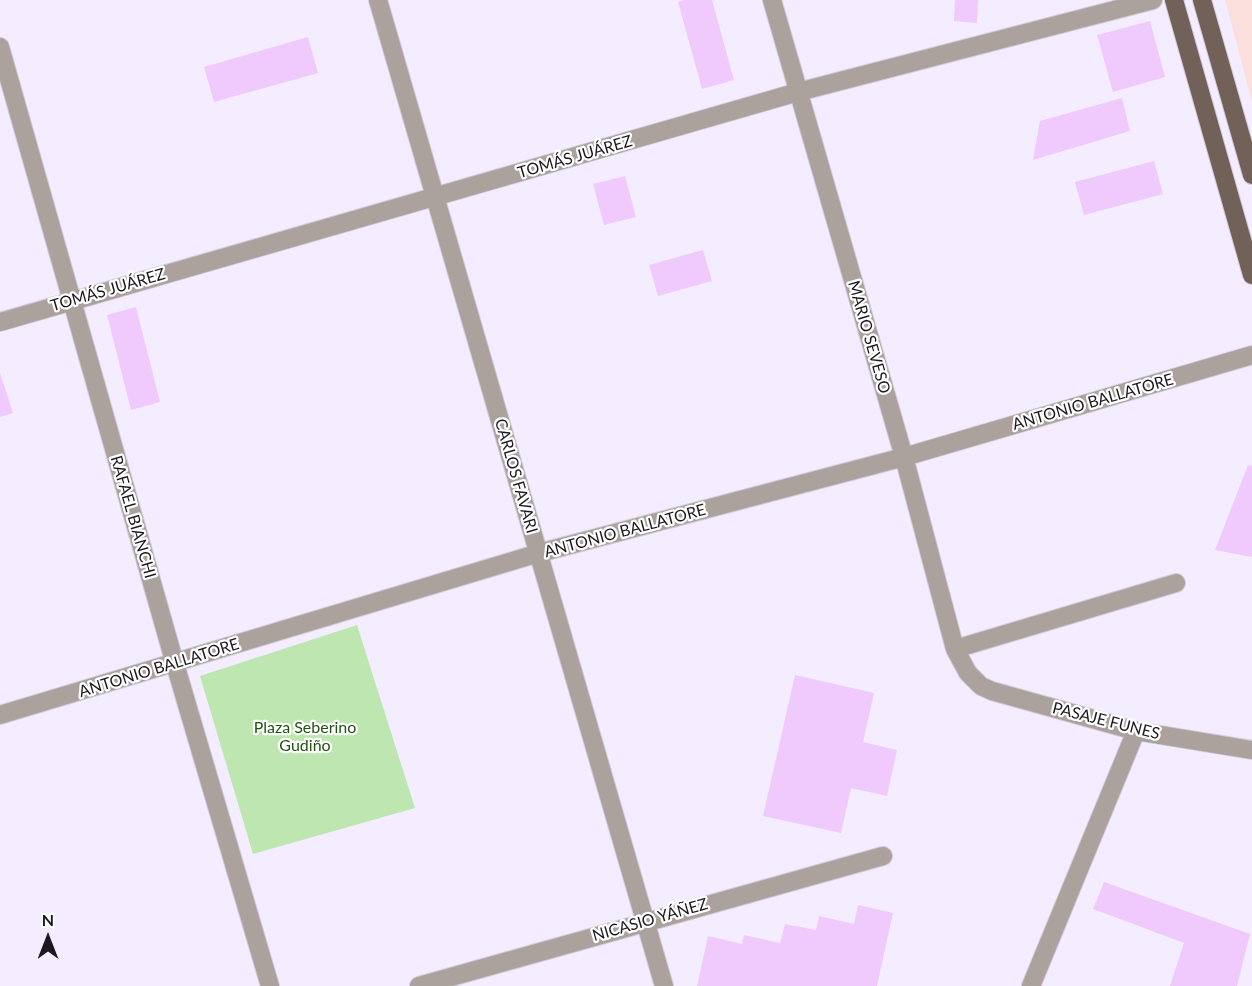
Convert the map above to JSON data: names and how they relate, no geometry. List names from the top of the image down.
{
  "streets": {
    "street": [
      "TOMÁS JUÁREZ",
      "MARIO SEVESO",
      "ANTONIO BALLATORE",
      "CARLOS FAVARI",
      "RAFAEL BIANCHI",
      "PASAJE FUNES",
      "NICASIO YÁÑEZ"
    ]
  },
  "crossings": [
    ["TOMÁS JUÁREZ", "MARIO SEVESO"],
    ["TOMÁS JUÁREZ", "CARLOS FAVARI"],
    ["TOMÁS JUÁREZ", "RAFAEL BIANCHI"],
    ["MARIO SEVESO", "ANTONIO BALLATORE"],
    ["MARIO SEVESO", "PASAJE FUNES"],
    ["ANTONIO BALLATORE", "CARLOS FAVARI"],
    ["ANTONIO BALLATORE", "RAFAEL BIANCHI"],
    ["CARLOS FAVARI", "NICASIO YÁÑEZ"]
  ],
  "parks": ["Plaza Seberino Gudiño"],
  "north": "top"
}
